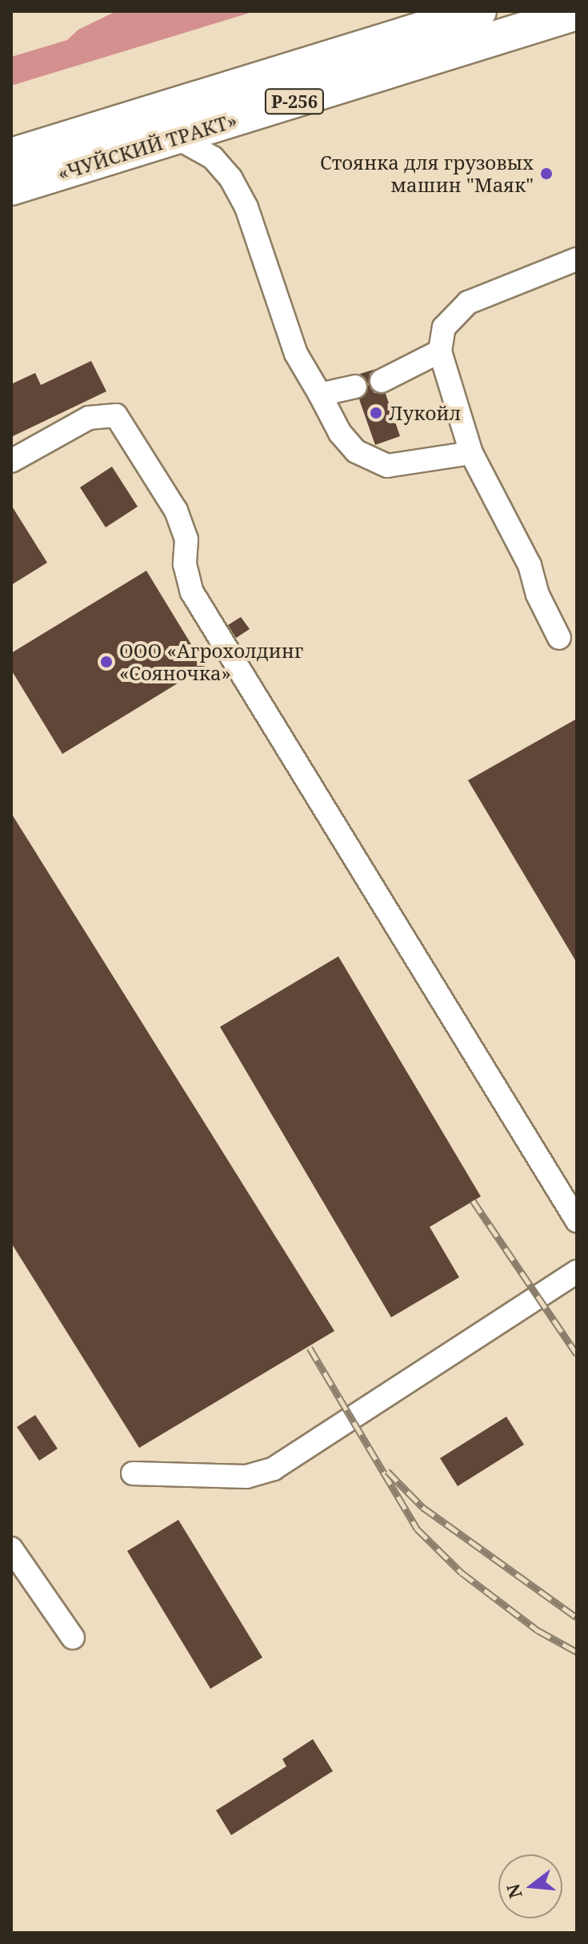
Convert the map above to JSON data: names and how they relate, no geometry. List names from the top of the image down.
{
  "streets": {
    "highway": ["Р-256", "«ЧУЙСКИЙ ТРАКТ»"]
  },
  "places": ["Стоянка для грузовых машин \"Маяк\"", "Лукойл", "ООО «Агрохолдинг «Сояночка»"],
  "north": "left"
}
